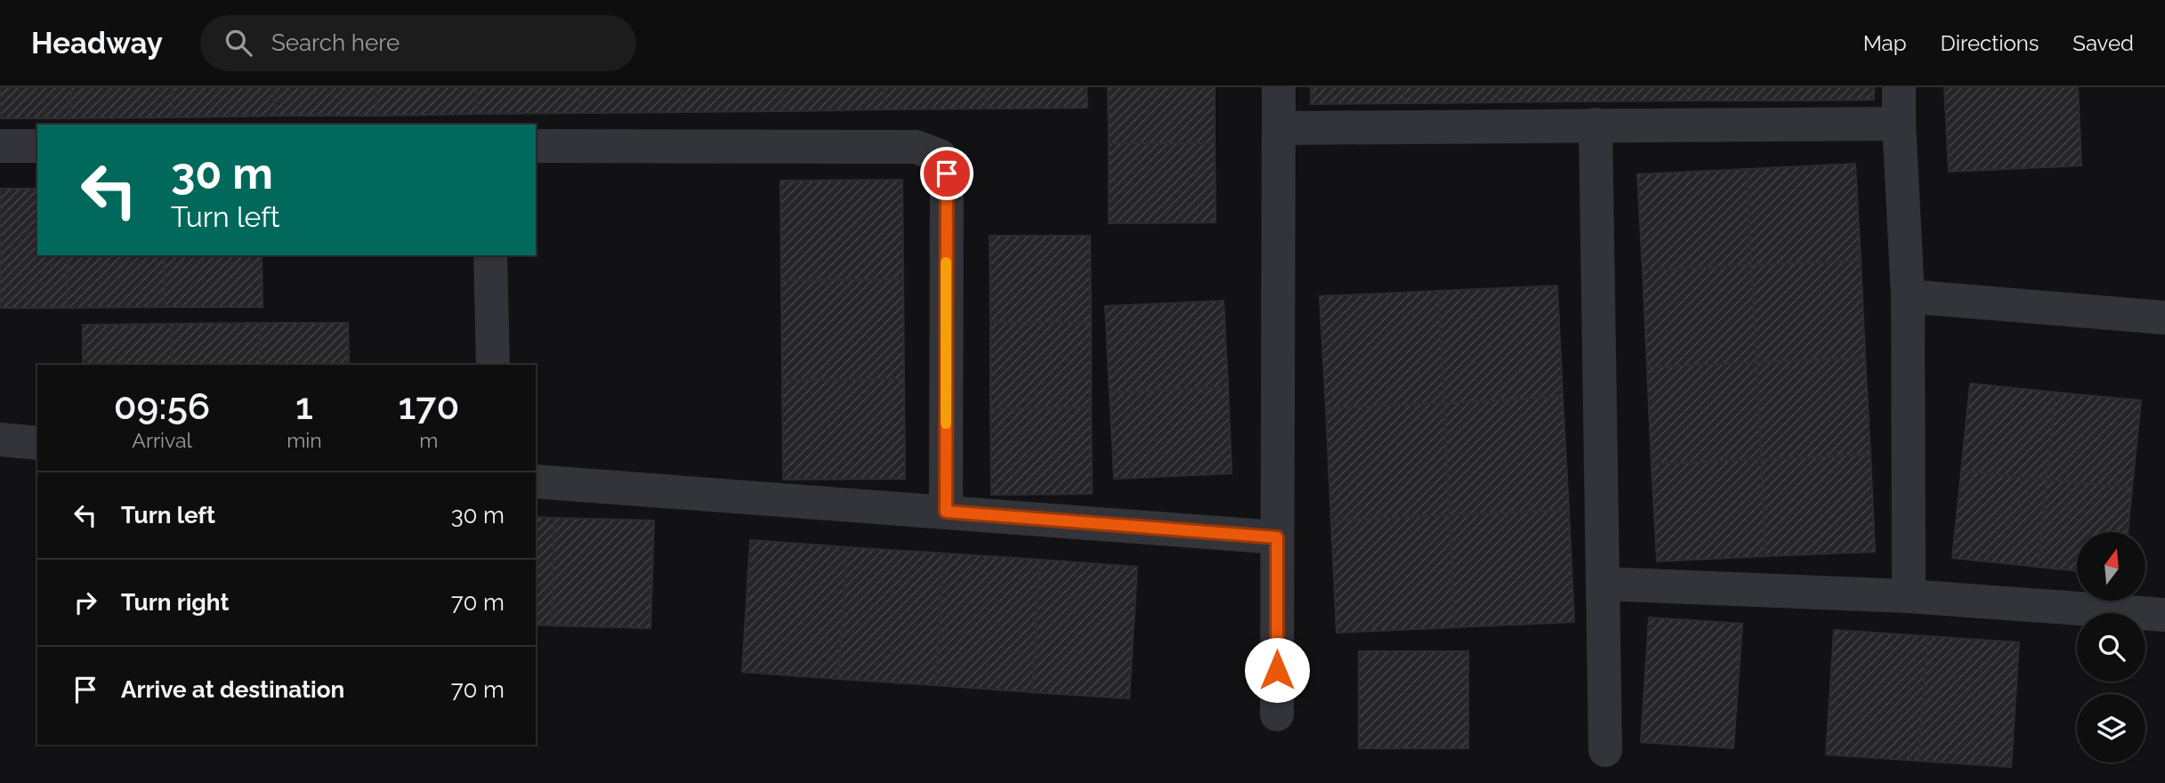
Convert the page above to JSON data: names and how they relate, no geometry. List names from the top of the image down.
{
  "north": "top",
  "page": {
    "header": "Headway",
    "search": "Search here",
    "nav": ["Map", "Directions", "Saved"],
    "turn": ["30 m", "Turn left"],
    "eta": [
      "09:56",
      "Arrival",
      "1",
      "min",
      "170",
      "m"
    ],
    "list": [
      {
        "name": "Turn left",
        "value": "30 m"
      },
      {
        "name": "Turn right",
        "value": "70 m"
      },
      {
        "name": "Arrive at destination",
        "value": "70 m"
      }
    ]
  }
}
